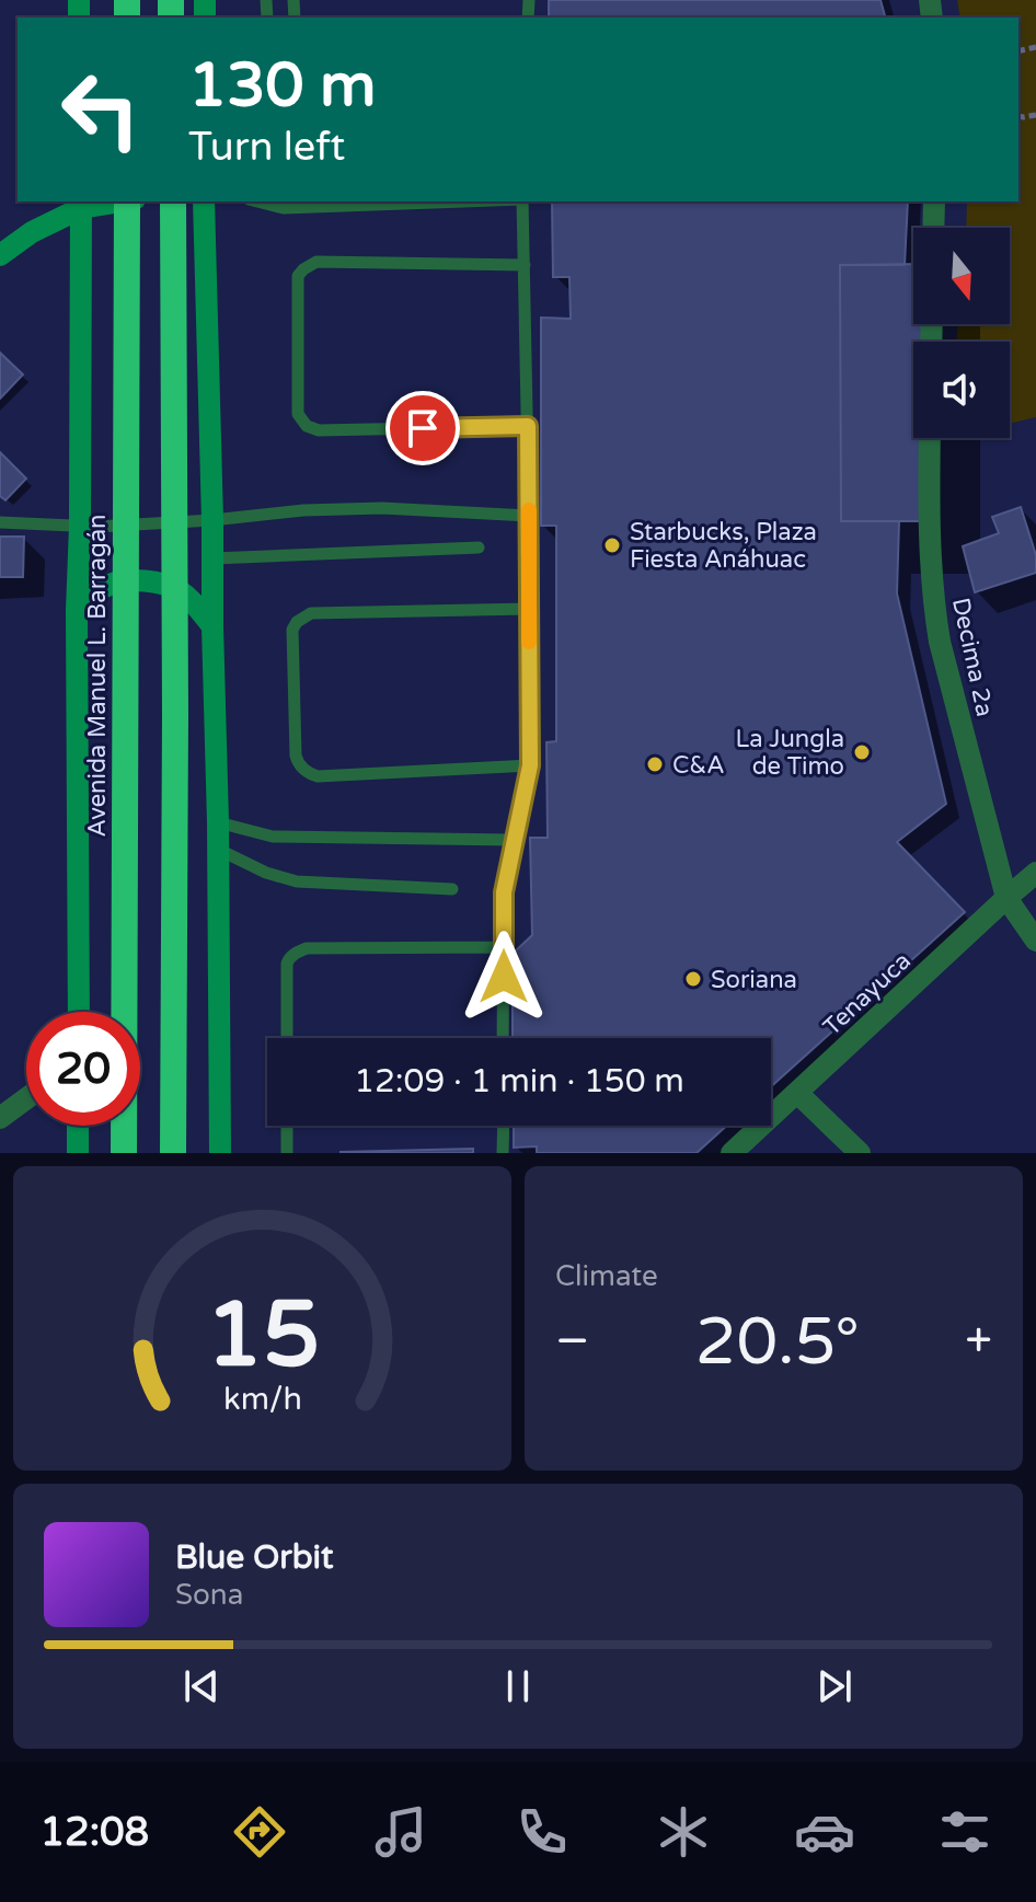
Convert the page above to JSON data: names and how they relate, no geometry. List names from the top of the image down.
{
  "streets": {
    "highway": ["Avenida Manuel L. Barragán"],
    "street": ["Decima 2a", "Tenayuca"]
  },
  "crossings": [
    ["Decima 2a", "Tenayuca"]
  ],
  "places": [
    "Starbucks, Plaza Fiesta Anáhuac",
    "La Jungla de Timo",
    "C&A",
    "Soriana"
  ],
  "north": "bottom",
  "page": {
    "turn": ["130 m", "Turn left"],
    "limit": "20",
    "trip": "12:09 · 1 min · 150 m",
    "tile": "Climate",
    "heat": ["−", "20.5°", "+"],
    "song": ["Blue Orbit", "Sona"],
    "tabs": "12:08",
    "gauge": ["15", "km/h"]
  }
}
